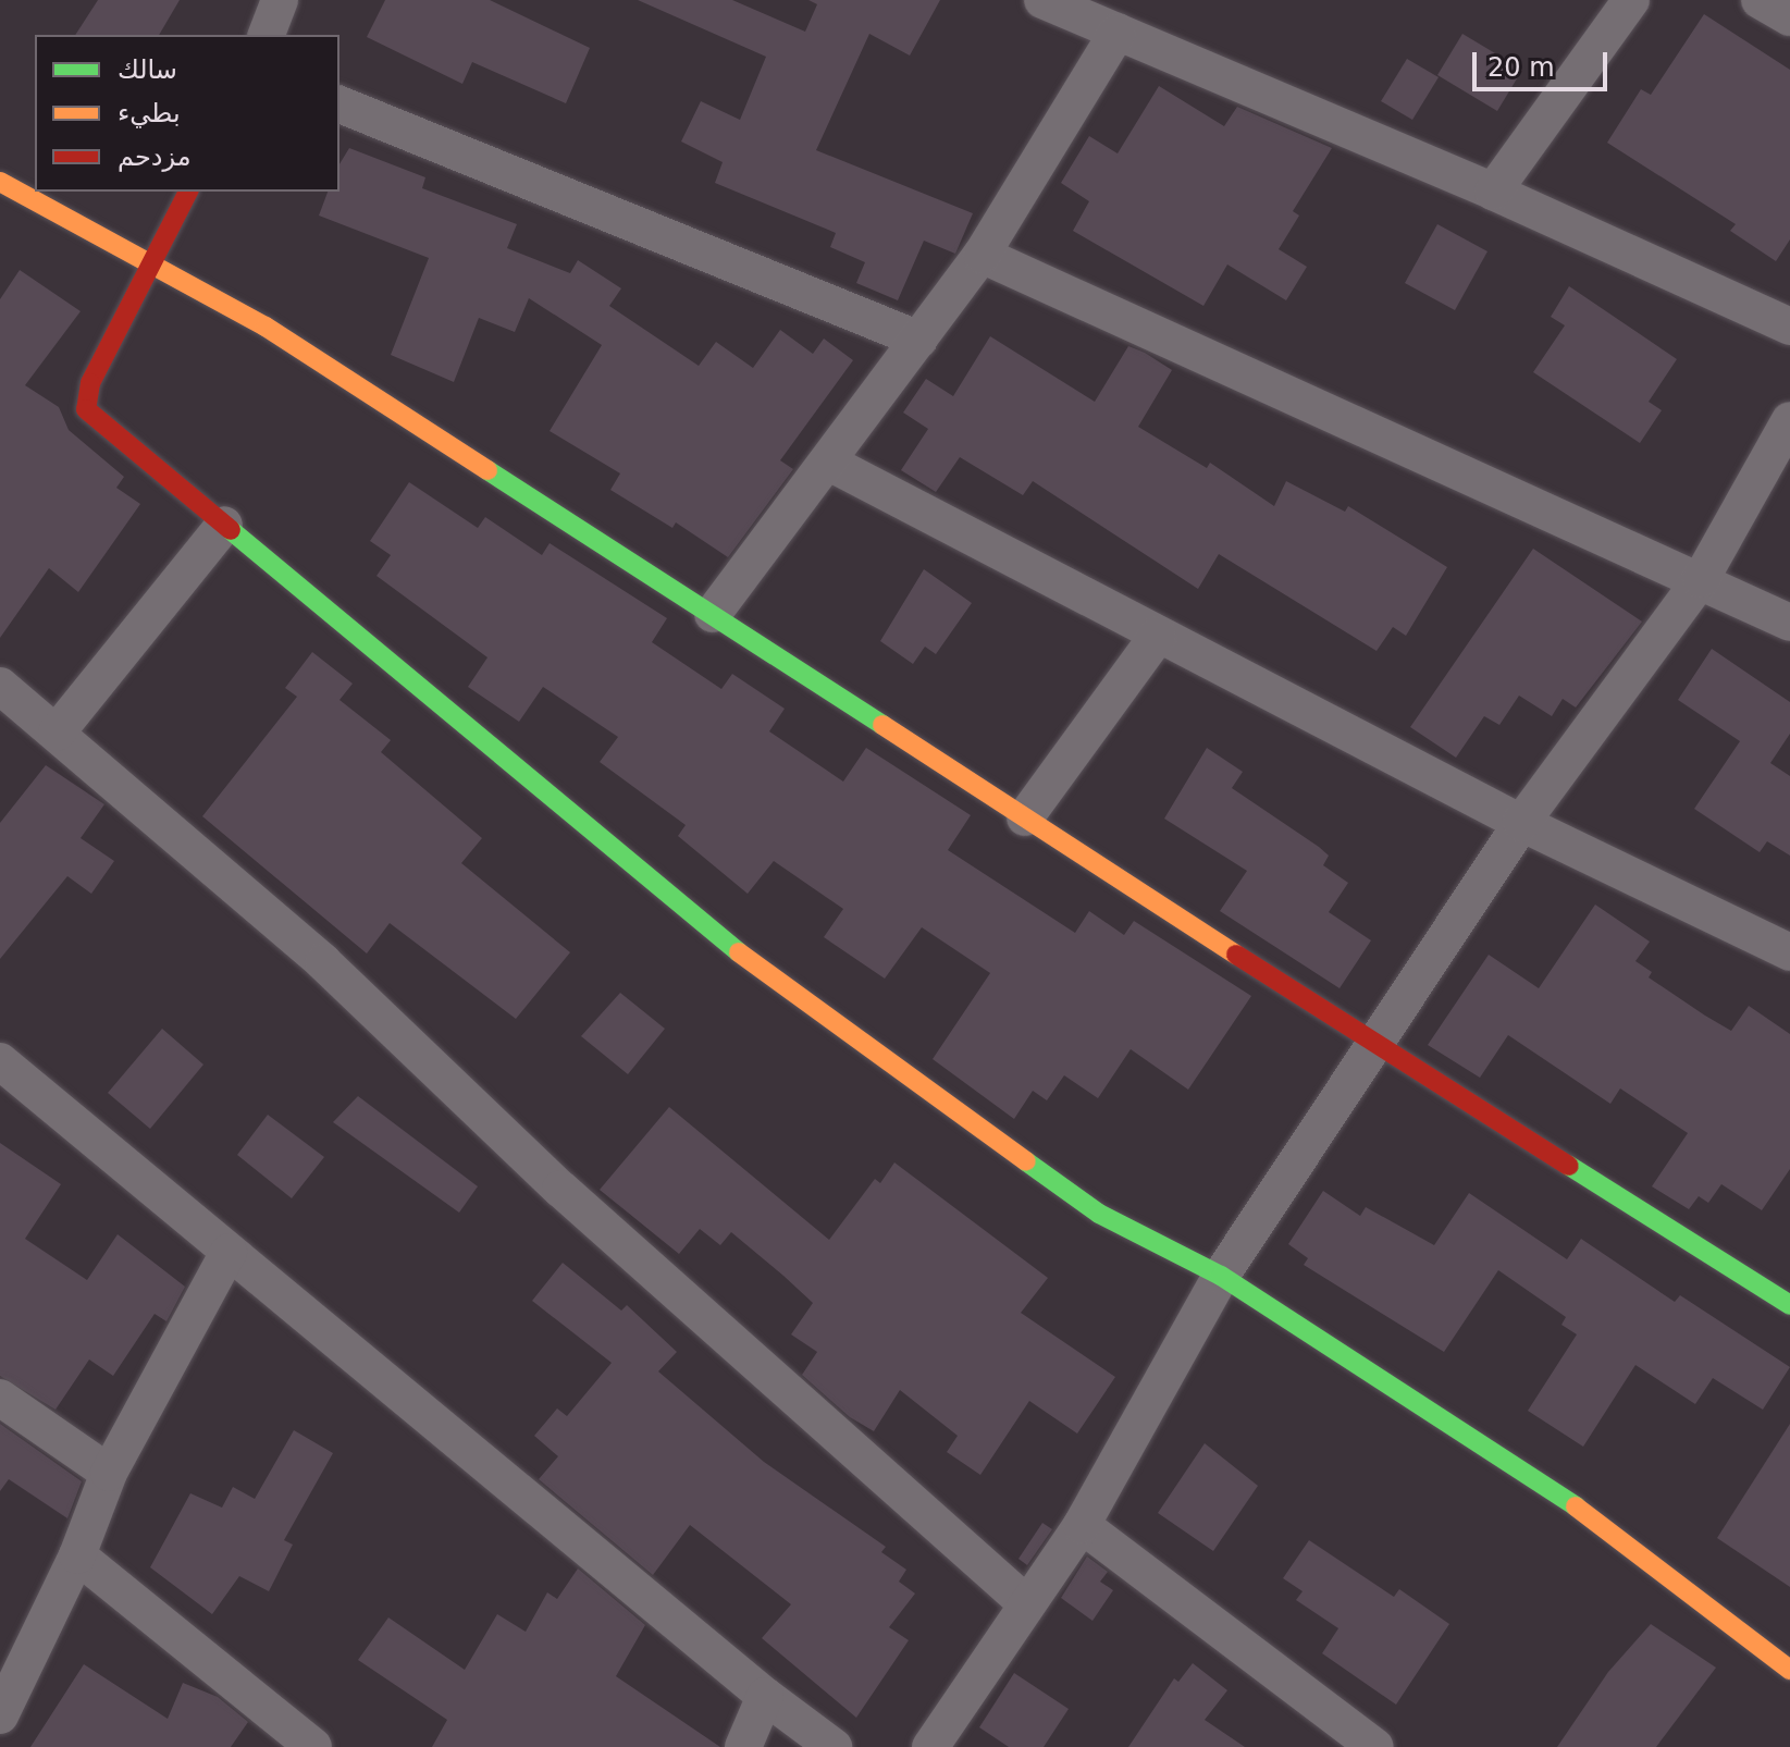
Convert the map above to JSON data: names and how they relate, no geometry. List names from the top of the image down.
{
  "legend": ["سالك", "بطيء", "مزدحم"],
  "scale_bar": "20 m"
}
